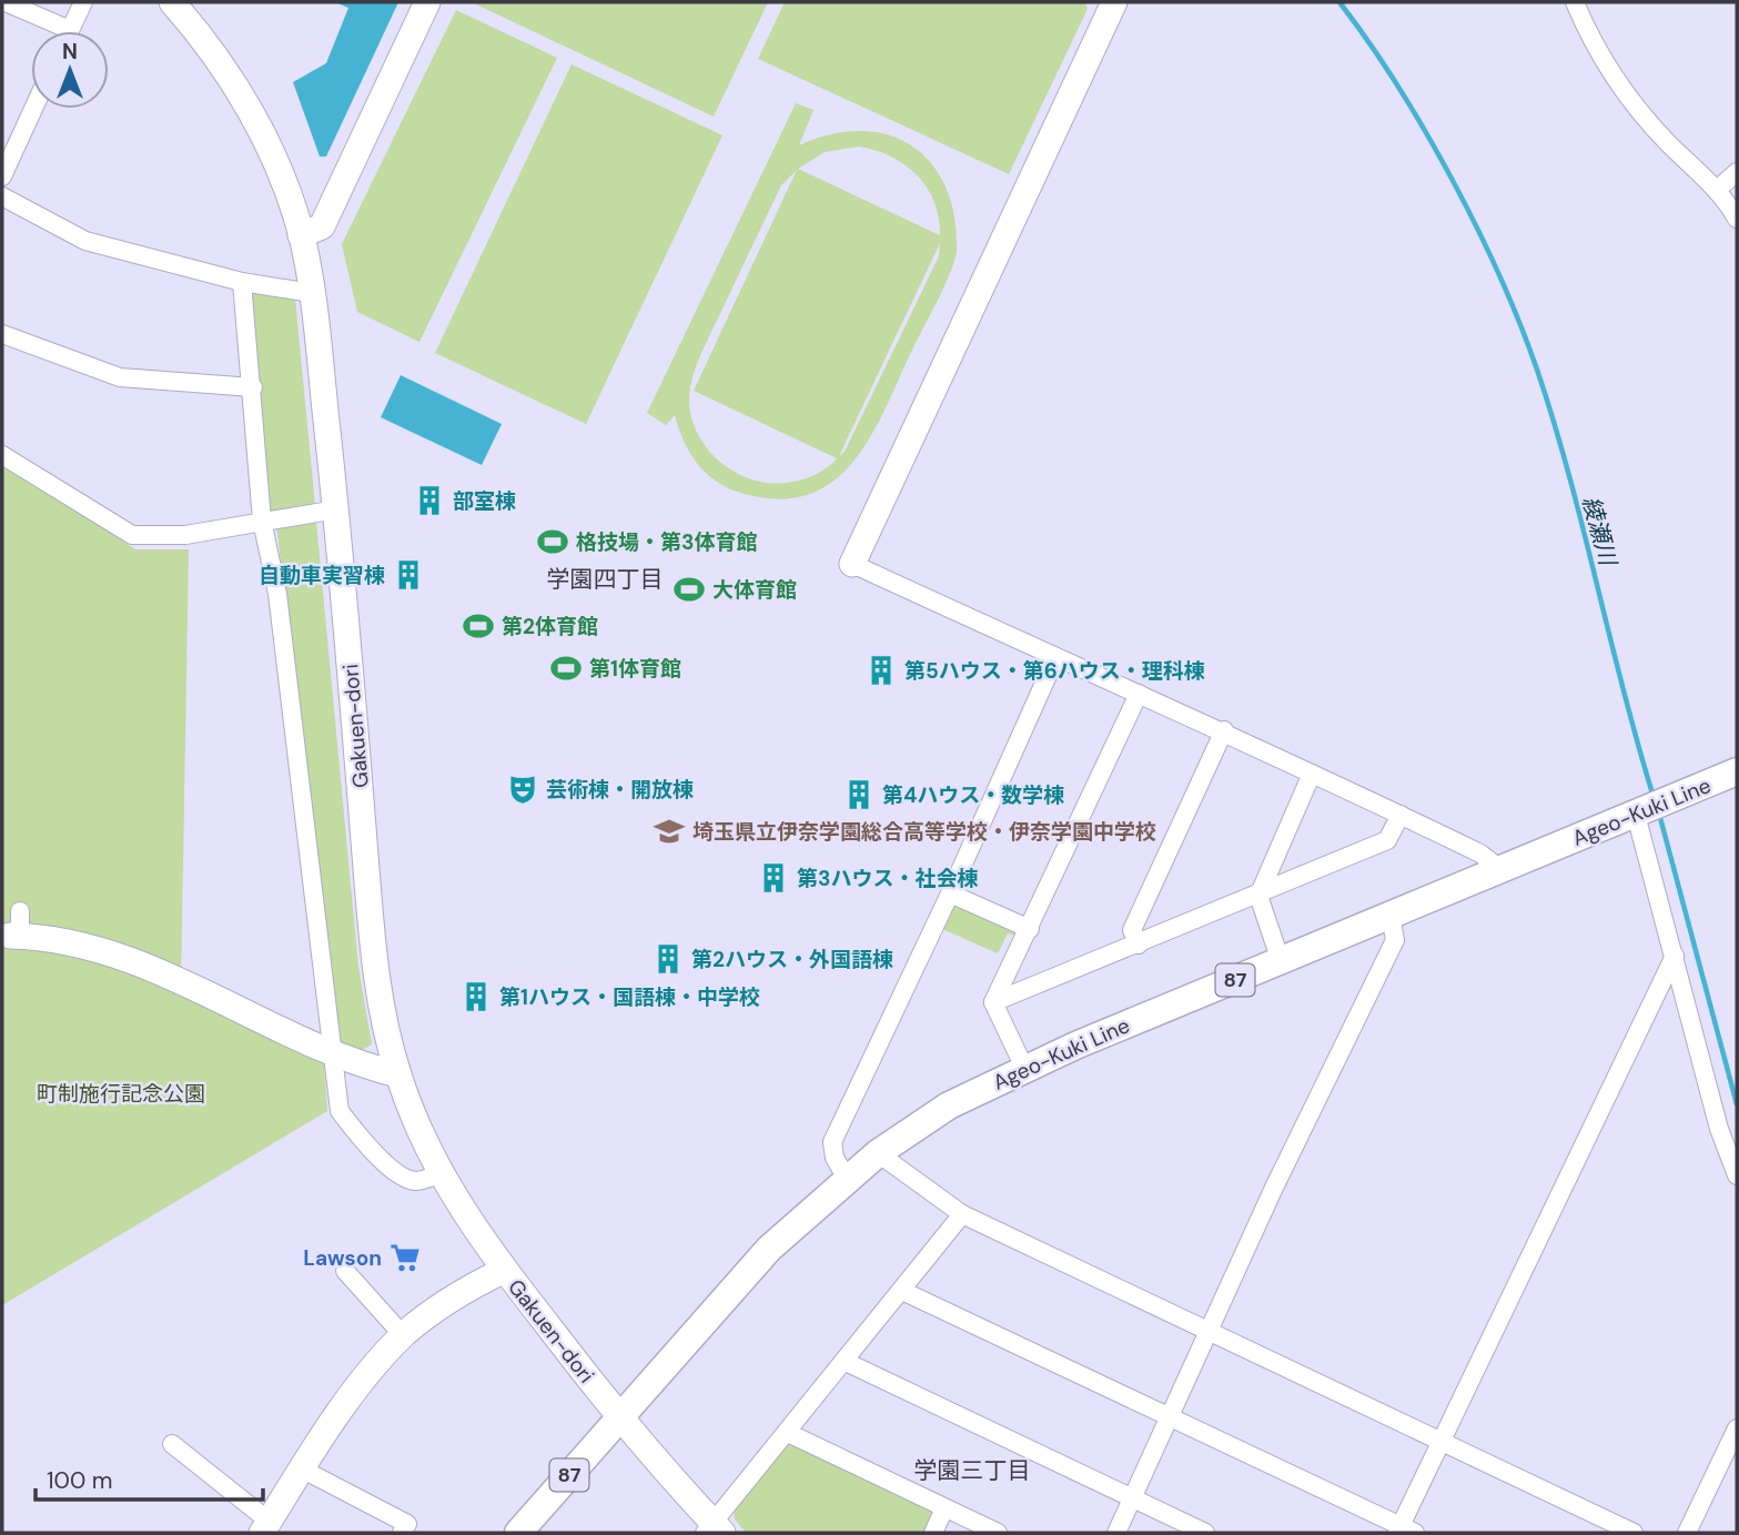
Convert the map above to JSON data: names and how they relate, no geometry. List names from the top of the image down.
{
  "streets": {
    "main road": ["Ageo-Kuki Line", "87"],
    "street": ["Gakuen-dori"]
  },
  "crossings": [
    ["Gakuen-dori", "Ageo-Kuki Line"]
  ],
  "districts": ["学園四丁目", "学園三丁目"],
  "water": ["綾瀬川"],
  "parks": ["町制施行記念公園"],
  "places": {
    "building": [
      "部室棟",
      "自動車実習棟",
      "第5ハウス・第6ハウス・理科棟",
      "第4ハウス・数学棟",
      "第3ハウス・社会棟",
      "第2ハウス・外国語棟",
      "第1ハウス・国語棟・中学校"
    ],
    "sports": [
      "格技場・第3体育館",
      "大体育館",
      "第2体育館",
      "第1体育館"
    ],
    "theatre": ["芸術棟・開放棟"],
    "school or university": ["埼玉県立伊奈学園総合高等学校・伊奈学園中学校"],
    "supermarket": ["Lawson"]
  },
  "scale_bar": "100 m",
  "north": "top"
}
